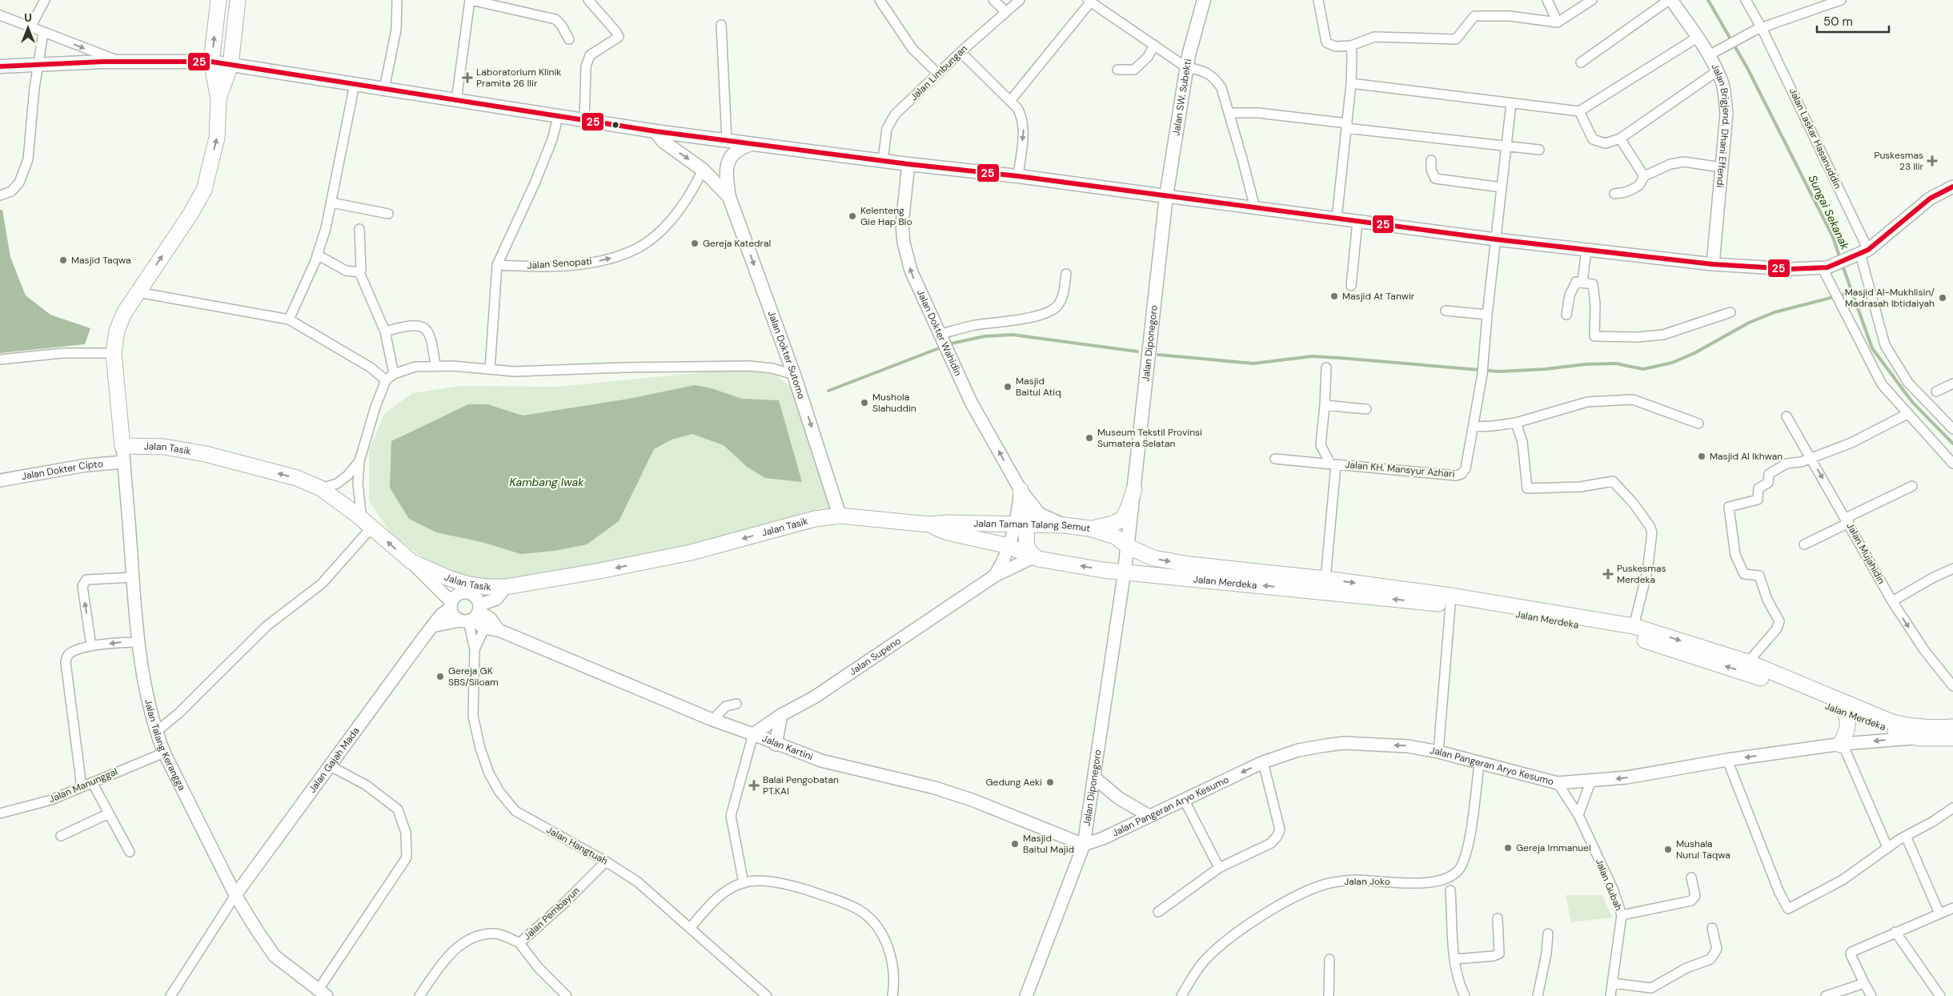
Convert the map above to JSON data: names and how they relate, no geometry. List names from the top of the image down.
{
  "streets": {
    "main road": [
      "Jalan SW. Subekti",
      "Jalan Diponegoro",
      "Jalan Dokter Sutomo",
      "Jalan Tasik",
      "Jalan Taman Talang Semut",
      "Jalan Merdeka"
    ],
    "street": [
      "Jalan Limbungan",
      "Jalan Brigjend. Dhani Effendi",
      "Jalan Laskar Hasanuddin",
      "Jalan Senopati",
      "Jalan Dokter Wahidin",
      "Jalan KH. Mansyur Azhari",
      "Jalan Dokter Cipto",
      "Jalan Mujahidin",
      "Jalan Supeno",
      "Jalan Talang Kerangga",
      "Jalan Kartini",
      "Jalan Gajah Mada",
      "Jalan Pangeran Aryo Kesumo",
      "Jalan Manunggal",
      "Jalan Hangtuah",
      "Jalan Joko",
      "Jalan Gubah",
      "Jalan Pembayun"
    ]
  },
  "crossings": [
    ["Jalan SW. Subekti", "Jalan Diponegoro"],
    ["Jalan Dokter Wahidin", "Jalan Taman Talang Semut"],
    ["Jalan Diponegoro", "Jalan Taman Talang Semut"],
    ["Jalan Diponegoro", "Jalan Merdeka"],
    ["Jalan Diponegoro", "Jalan Kartini"],
    ["Jalan Diponegoro", "Jalan Pangeran Aryo Kesumo"],
    ["Jalan Dokter Sutomo", "Jalan Tasik"],
    ["Jalan Dokter Sutomo", "Jalan Taman Talang Semut"],
    ["Jalan Tasik", "Jalan Taman Talang Semut"],
    ["Jalan Tasik", "Jalan Talang Kerangga"],
    ["Jalan KH. Mansyur Azhari", "Jalan Merdeka"],
    ["Jalan Dokter Cipto", "Jalan Talang Kerangga"],
    ["Jalan Taman Talang Semut", "Jalan Merdeka"],
    ["Jalan Taman Talang Semut", "Jalan Supeno"],
    ["Jalan Merdeka", "Jalan Pangeran Aryo Kesumo"],
    ["Jalan Supeno", "Jalan Kartini"],
    ["Jalan Talang Kerangga", "Jalan Gajah Mada"],
    ["Jalan Talang Kerangga", "Jalan Manunggal"],
    ["Jalan Kartini", "Jalan Pangeran Aryo Kesumo"],
    ["Jalan Pangeran Aryo Kesumo", "Jalan Joko"],
    ["Jalan Pangeran Aryo Kesumo", "Jalan Gubah"],
    ["Jalan Hangtuah", "Jalan Pembayun"]
  ],
  "one_way": [
    "Jalan Senopati",
    "Jalan Dokter Wahidin",
    "Jalan Dokter Sutomo",
    "Jalan Tasik",
    "Jalan Mujahidin",
    "Jalan Pangeran Aryo Kesumo"
  ],
  "water": ["Sungai Sekanak", "Kambang Iwak"],
  "places": {
    "health": [
      "Laboratorium Klinik Pramita 26 Ilir",
      "Puskesmas 23 Ilir",
      "Puskesmas Merdeka",
      "Balai Pengobatan PT.KAI"
    ],
    "other": [
      "Kelenteng Gie Hap Bio",
      "Gereja Katedral",
      "Masjid Taqwa",
      "Masjid At Tanwir",
      "Masjid Al-Mukhlisin/ Madrasah Ibtidaiyah",
      "Masjid Baitul Atiq",
      "Mushola Slahuddin",
      "Museum Tekstil Provinsi Sumatera Selatan",
      "Masjid Al Ikhwan",
      "Gereja GK SBS/Siloam",
      "Gedung Aeki",
      "Masjid Baitul Majid",
      "Gereja Immanuel",
      "Mushala Nurul Taqwa"
    ]
  },
  "lines": ["transit line 25"],
  "scale_bar": "50 m",
  "north": "top"
}
